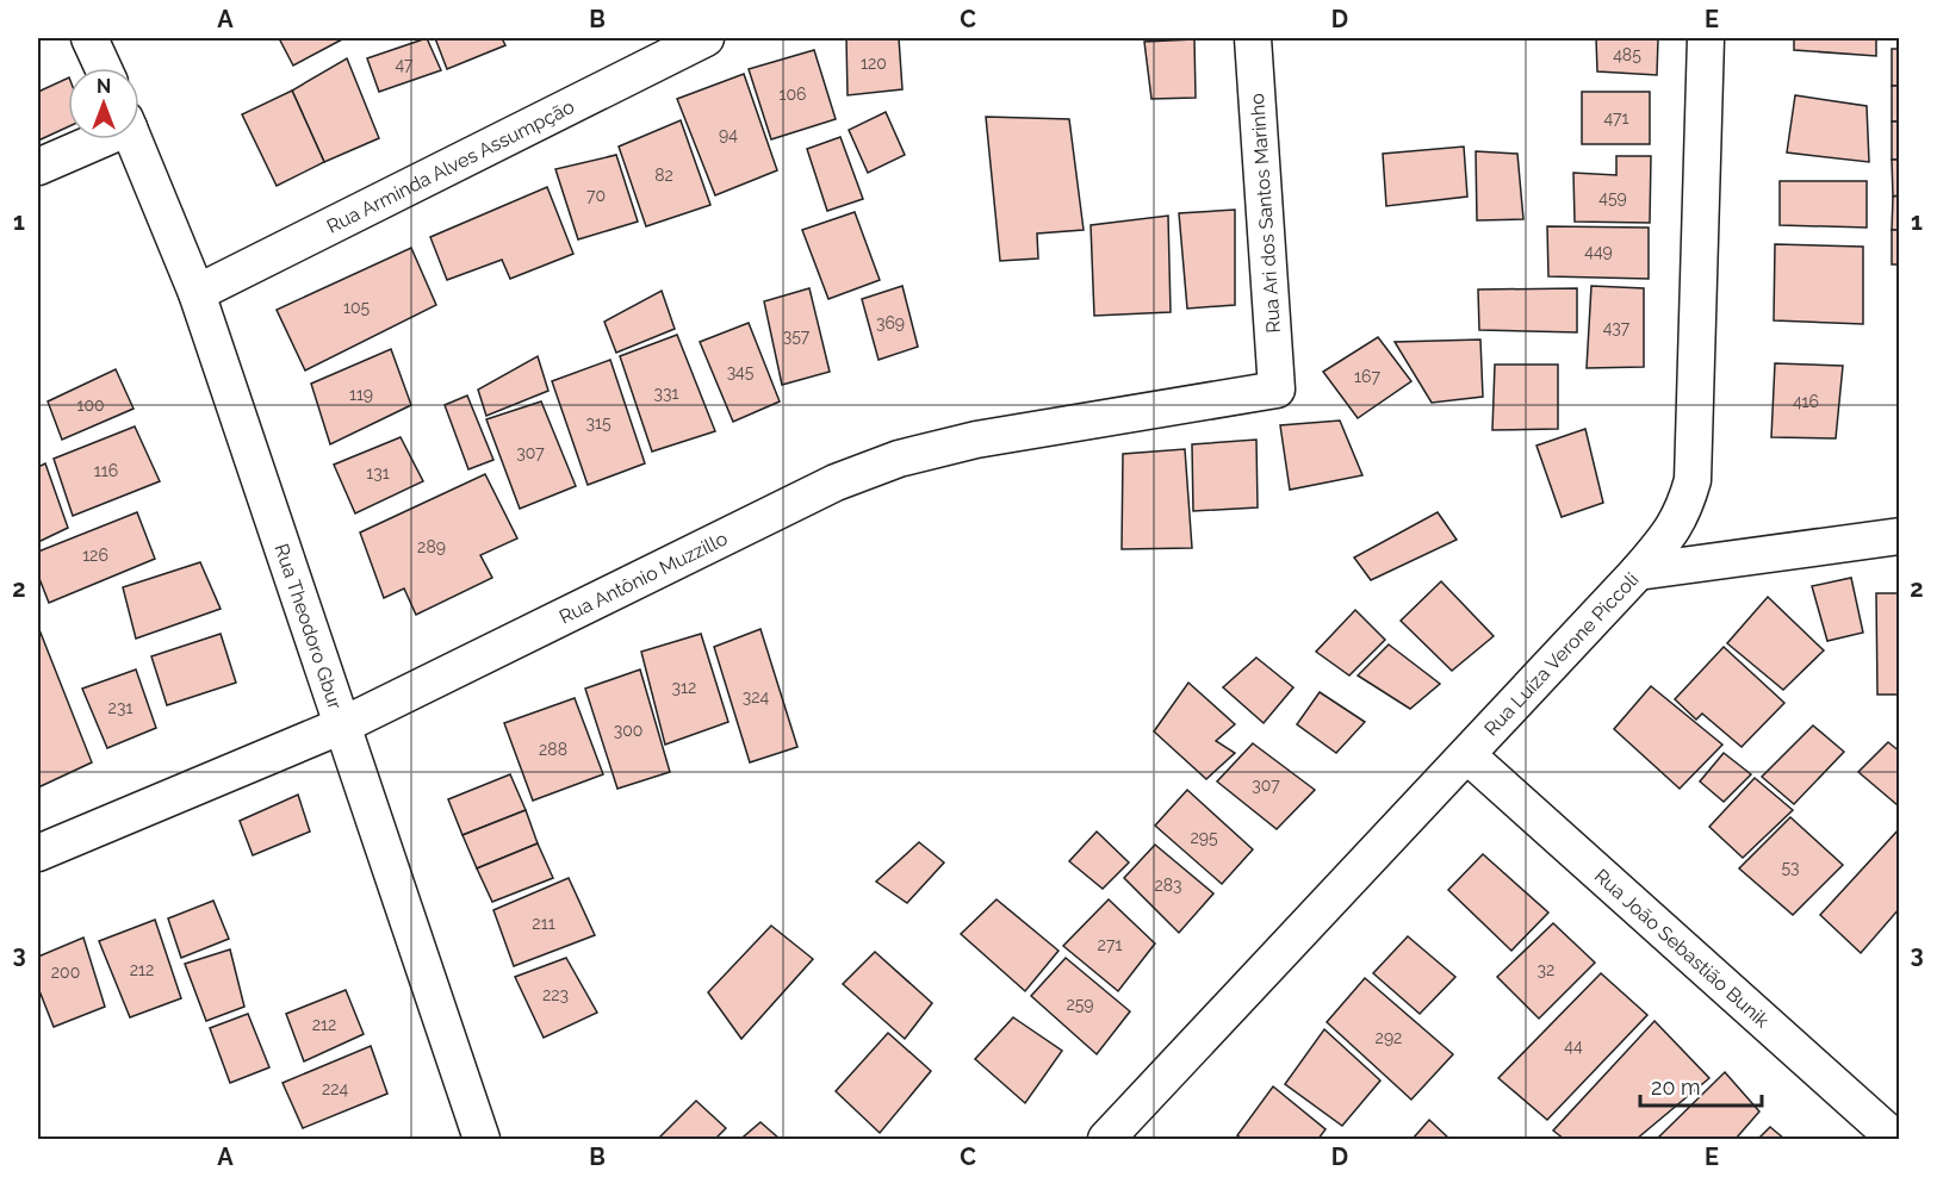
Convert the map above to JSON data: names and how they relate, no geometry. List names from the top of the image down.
{
  "streets": {
    "street": [
      "Rua Arminda Alves Assumpção",
      "Rua Ari dos Santos Marinho",
      "Rua Antônio Muzzillo",
      "Rua Theodoro Gbur",
      "Rua Luíza Verone Piccoli",
      "Rua João Sebastião Bunik"
    ]
  },
  "crossings": [
    ["Rua Arminda Alves Assumpção", "Rua Theodoro Gbur"],
    ["Rua Ari dos Santos Marinho", "Rua Antônio Muzzillo"],
    ["Rua Antônio Muzzillo", "Rua Theodoro Gbur"],
    ["Rua Luíza Verone Piccoli", "Rua João Sebastião Bunik"]
  ],
  "house_numbers": [
    "485",
    "120",
    "47",
    "106",
    "471",
    "94",
    "82",
    "70",
    "459",
    "449",
    "105",
    "369",
    "437",
    "357",
    "345",
    "167",
    "331",
    "119",
    "416",
    "100",
    "315",
    "307",
    "116",
    "131",
    "289",
    "126",
    "312",
    "324",
    "231",
    "300",
    "288",
    "307",
    "295",
    "53",
    "283",
    "211",
    "271",
    "212",
    "32",
    "200",
    "223",
    "259",
    "212",
    "292",
    "44",
    "224"
  ],
  "scale_bar": "20 m",
  "north": "top",
  "grid": {
    "columns": [
      "A",
      "B",
      "C",
      "D",
      "E"
    ],
    "rows": ["1", "2", "3"]
  }
}
